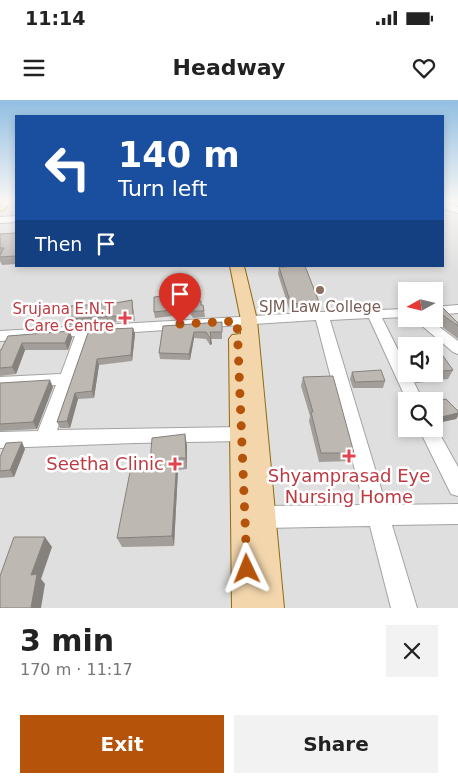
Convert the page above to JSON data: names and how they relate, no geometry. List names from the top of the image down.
{
  "places": {
    "other": ["SJM Law College"],
    "health": ["Srujana E.N.T Care Centre", "Shyamprasad Eye Nursing Home", "Seetha Clinic"]
  },
  "north": "left",
  "page": {
    "status": "11:14",
    "header": "Headway",
    "turn": ["140 m", "Turn left"],
    "then": "Then",
    "heading": ["3 min", "170 m · 11:17"],
    "buttons": ["Exit", "Share"]
  }
}
